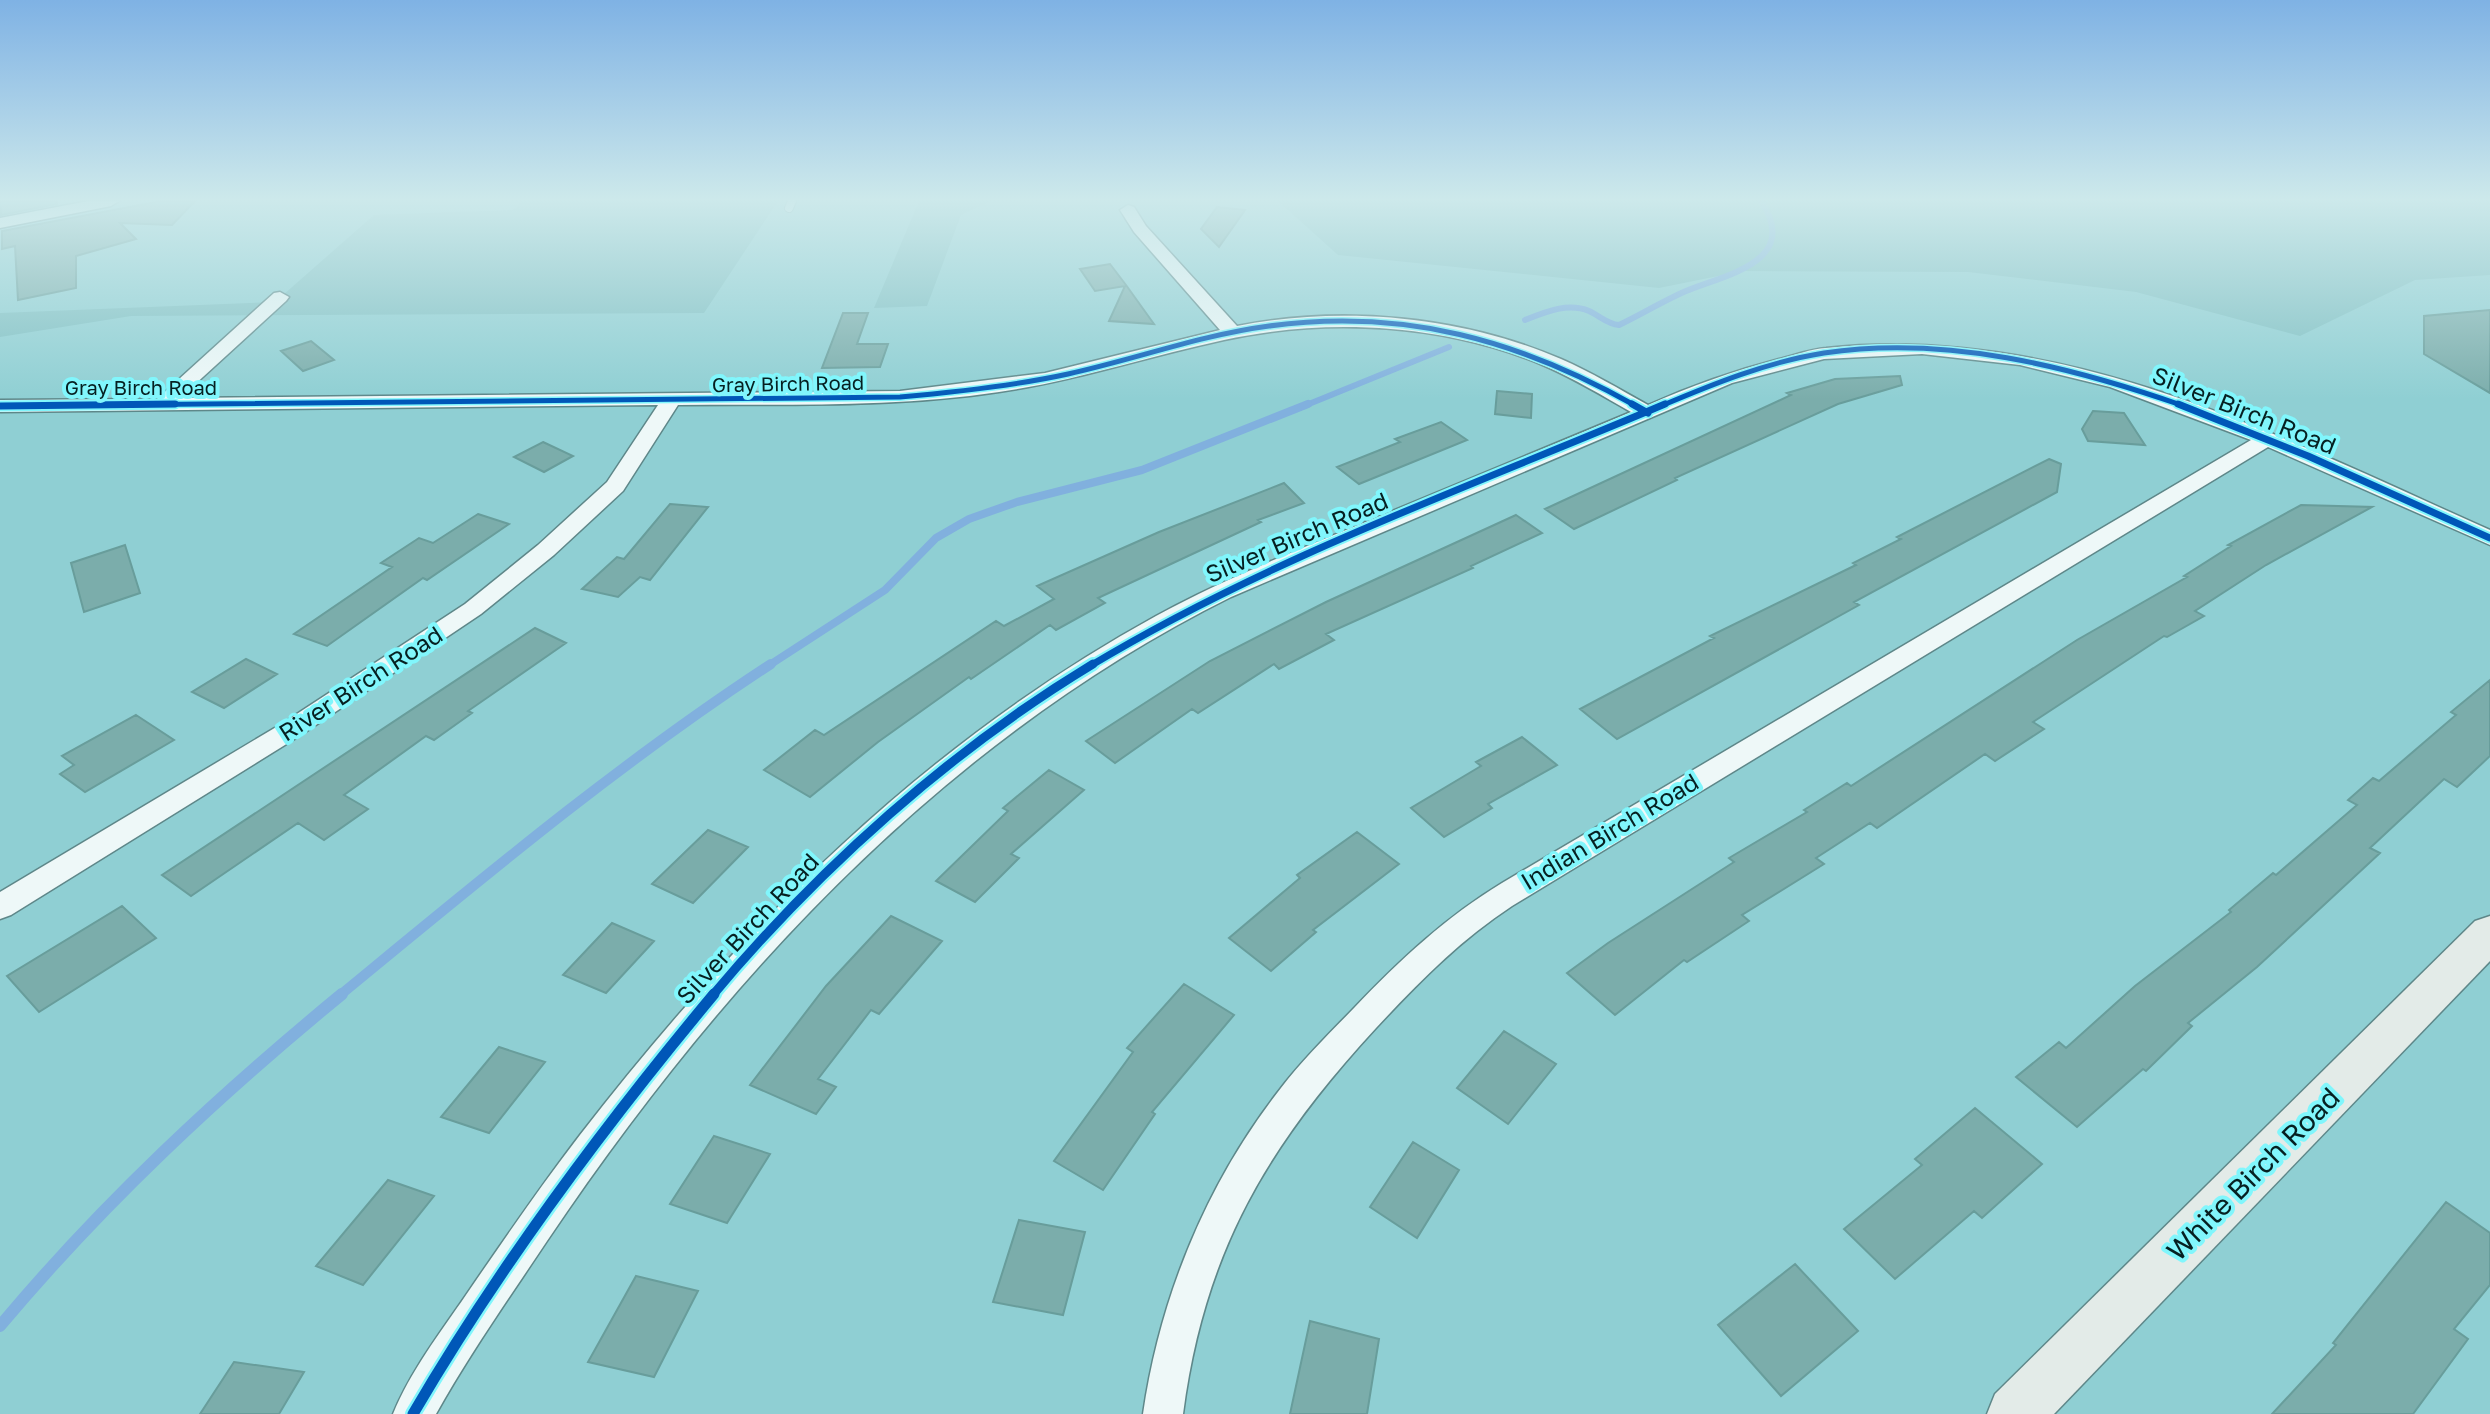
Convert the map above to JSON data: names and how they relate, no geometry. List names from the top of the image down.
{
  "streets": {
    "street": [
      "Gray Birch Road",
      "Silver Birch Road",
      "River Birch Road",
      "Indian Birch Road",
      "White Birch Road"
    ]
  },
  "crossings": [
    ["Gray Birch Road", "Silver Birch Road"],
    ["Gray Birch Road", "River Birch Road"],
    ["Silver Birch Road", "Indian Birch Road"]
  ]
}
